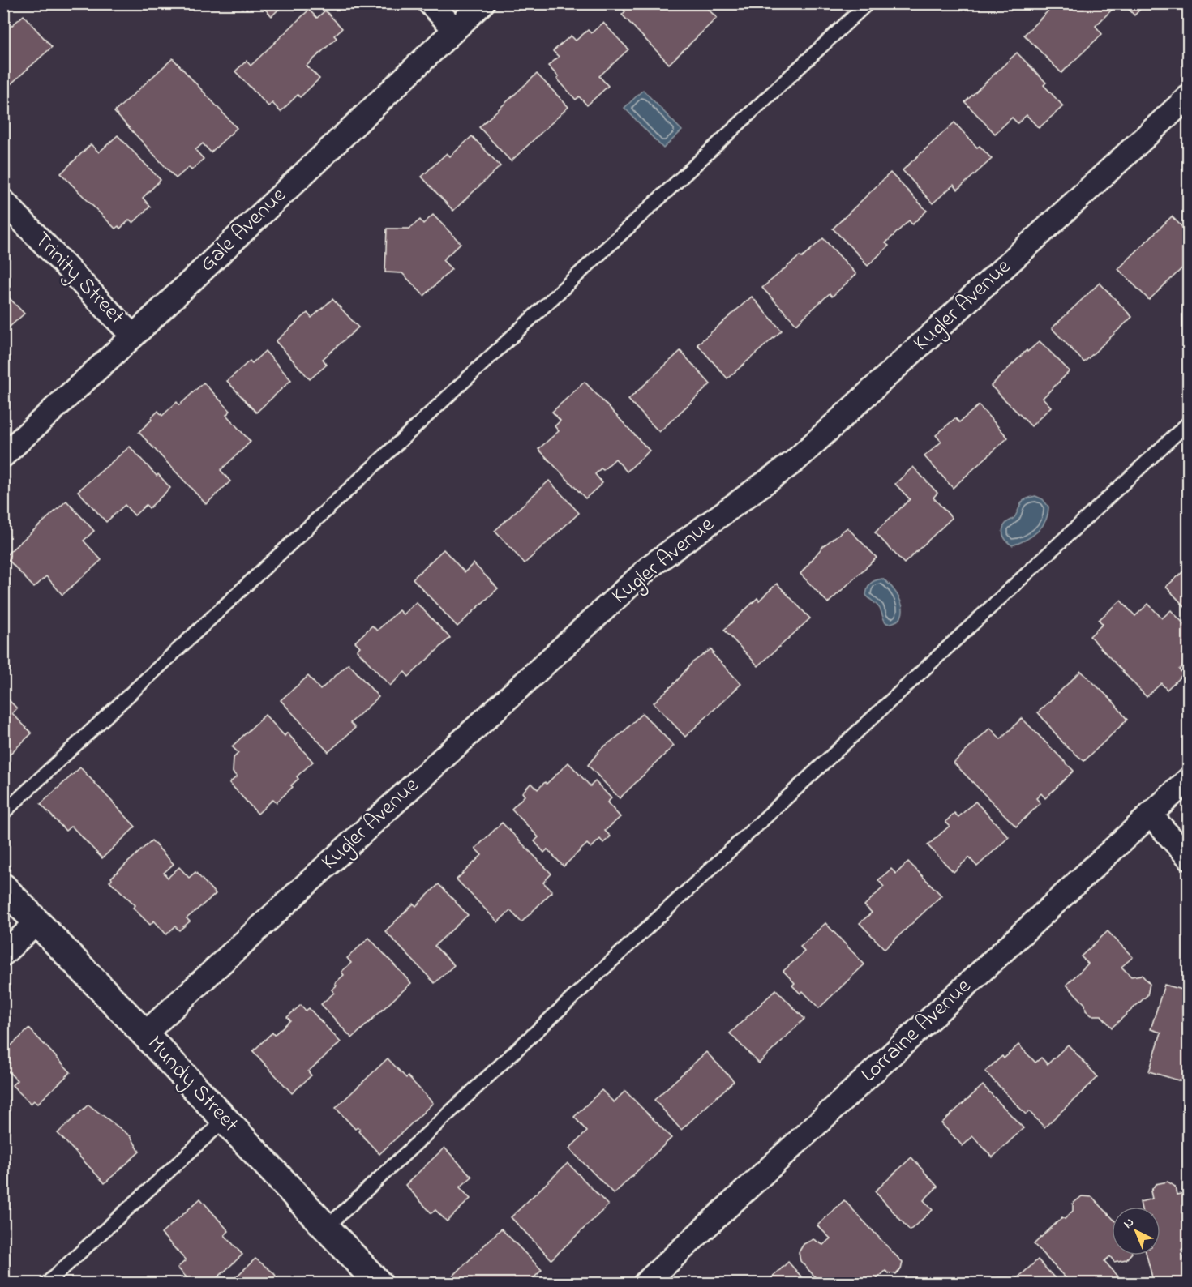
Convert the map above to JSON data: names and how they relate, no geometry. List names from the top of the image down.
{
  "streets": {
    "street": [
      "Gale Avenue",
      "Trinity Street",
      "Kugler Avenue",
      "Lorraine Avenue",
      "Mundy Street"
    ]
  },
  "crossings": [
    ["Gale Avenue", "Trinity Street"],
    ["Kugler Avenue", "Mundy Street"]
  ],
  "north": "top left"
}
